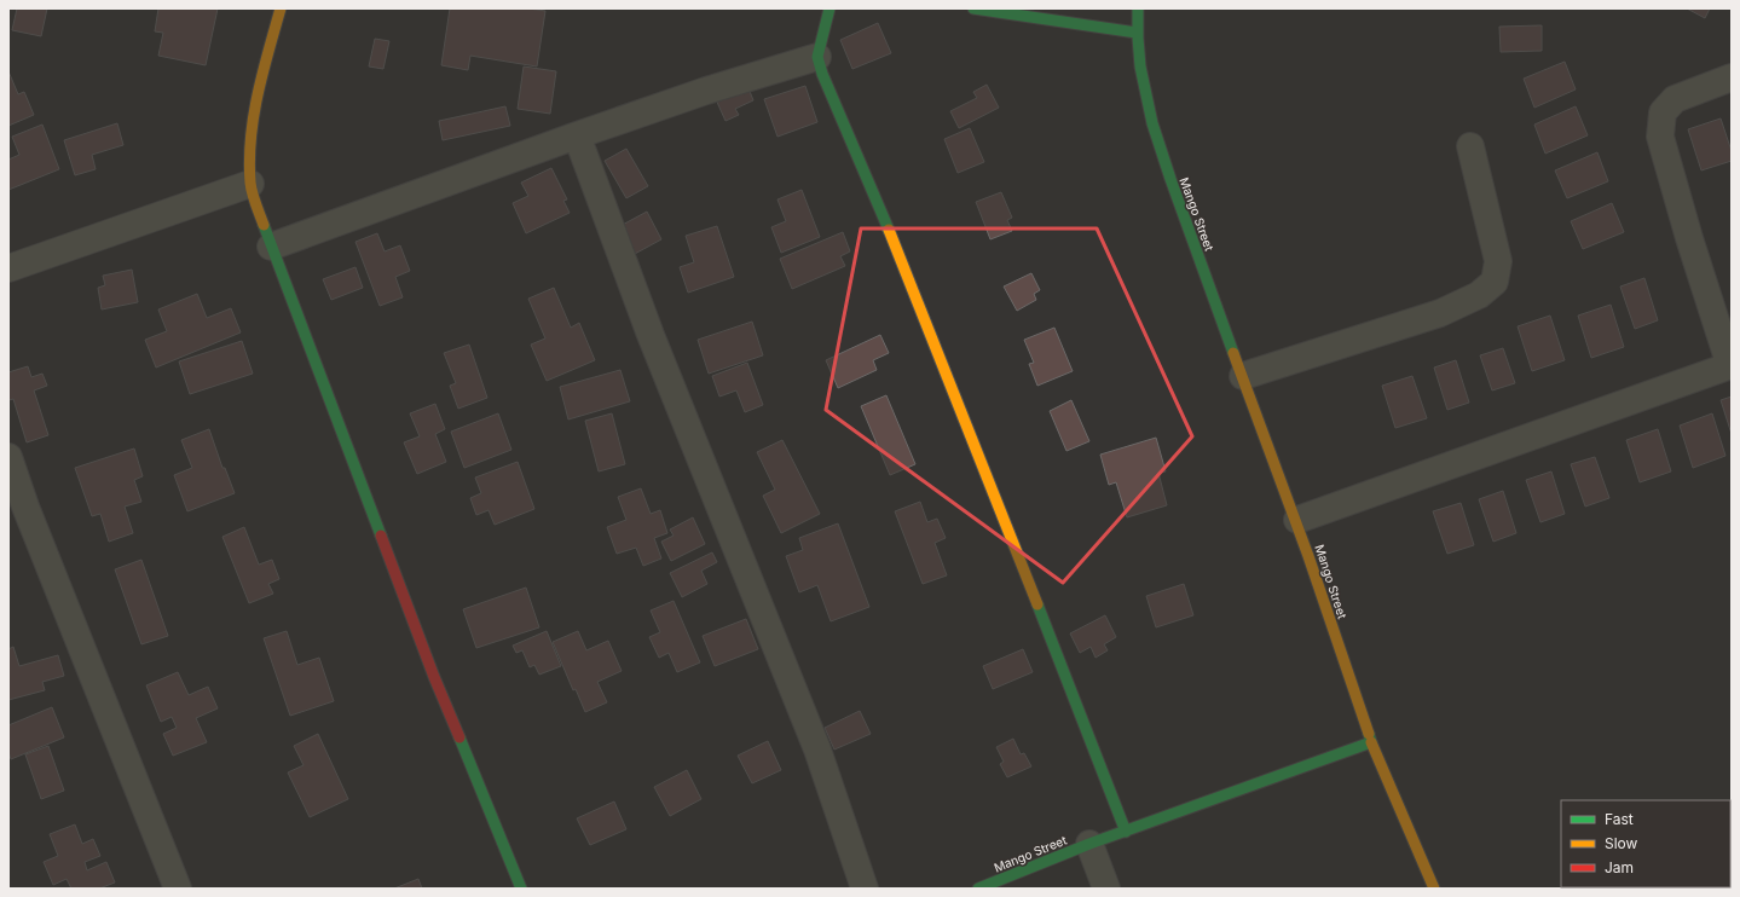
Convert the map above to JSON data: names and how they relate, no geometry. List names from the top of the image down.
{
  "streets": {
    "street": ["Mango Street"]
  },
  "legend": ["Fast", "Slow", "Jam"]
}
